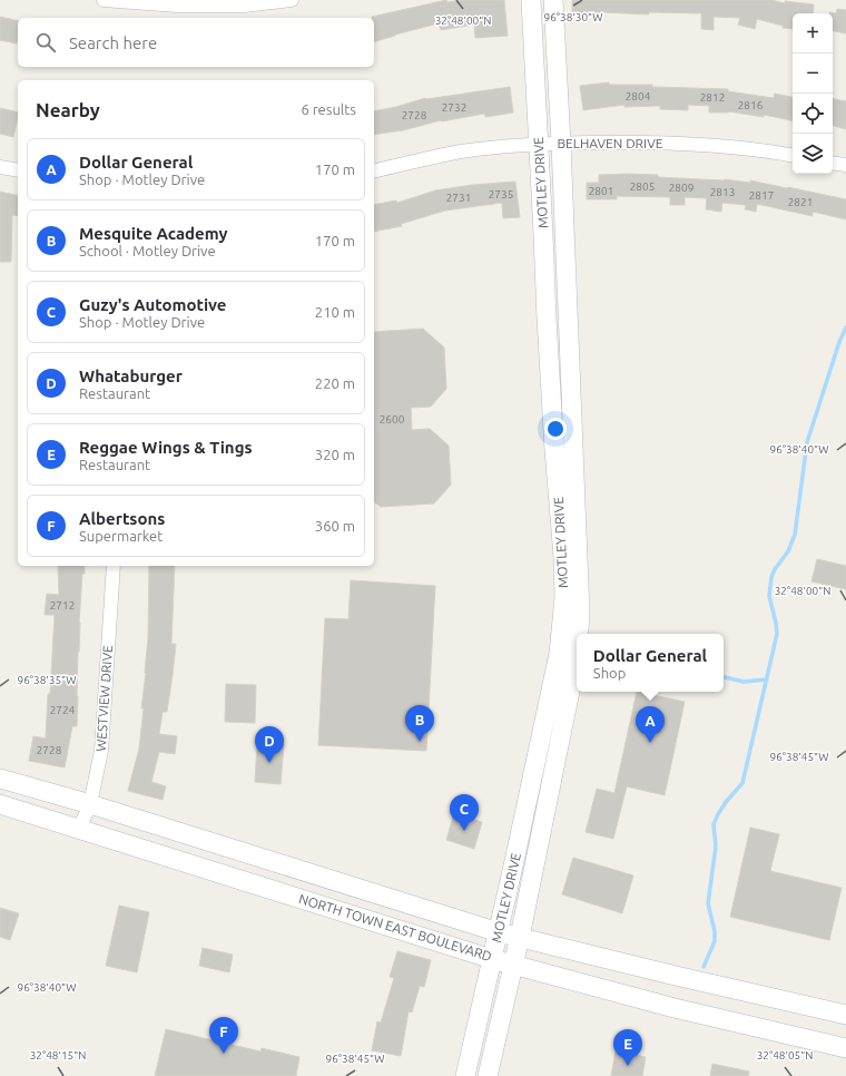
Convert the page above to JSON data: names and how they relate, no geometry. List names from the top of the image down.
{
  "streets": {
    "main road": ["MOTLEY DRIVE", "NORTH TOWN EAST BOULEVARD"],
    "street": ["BELHAVEN DRIVE", "WESTVIEW DRIVE"]
  },
  "crossings": [
    ["BELHAVEN DRIVE", "MOTLEY DRIVE"],
    ["MOTLEY DRIVE", "NORTH TOWN EAST BOULEVARD"],
    ["WESTVIEW DRIVE", "NORTH TOWN EAST BOULEVARD"]
  ],
  "house_numbers": [
    "2804",
    "2812",
    "2816",
    "2732",
    "2728",
    "2805",
    "2809",
    "2801",
    "2813",
    "2735",
    "2817",
    "2731",
    "2821",
    "2600",
    "2712",
    "2724",
    "2728"
  ],
  "page": {
    "map_buttons": ["+", "−"],
    "search": "Search here",
    "heading": ["Nearby", "6 results"],
    "list": [
      {
        "mark": "A",
        "name": "Dollar General",
        "note": "Shop · Motley Drive",
        "value": "170 m"
      },
      {
        "mark": "B",
        "name": "Mesquite Academy",
        "note": "School · Motley Drive",
        "value": "170 m"
      },
      {
        "mark": "C",
        "name": "Guzy's Automotive",
        "note": "Shop · Motley Drive",
        "value": "210 m"
      },
      {
        "mark": "D",
        "name": "Whataburger",
        "note": "Restaurant",
        "value": "220 m"
      },
      {
        "mark": "E",
        "name": "Reggae Wings & Tings",
        "note": "Restaurant",
        "value": "320 m"
      },
      {
        "mark": "F",
        "name": "Albertsons",
        "note": "Supermarket",
        "value": "360 m"
      }
    ],
    "popup": ["Dollar General", "Shop"],
    "pins": [
      "B",
      "A",
      "D",
      "C",
      "F",
      "E"
    ]
  },
  "coordinates": [
    "96°38'30\"W",
    "32°48'00\"N",
    "96°38'40\"W",
    "96°38'35\"W",
    "96°38'45\"W",
    "32°48'15\"N",
    "32°48'05\"N"
  ]
}
